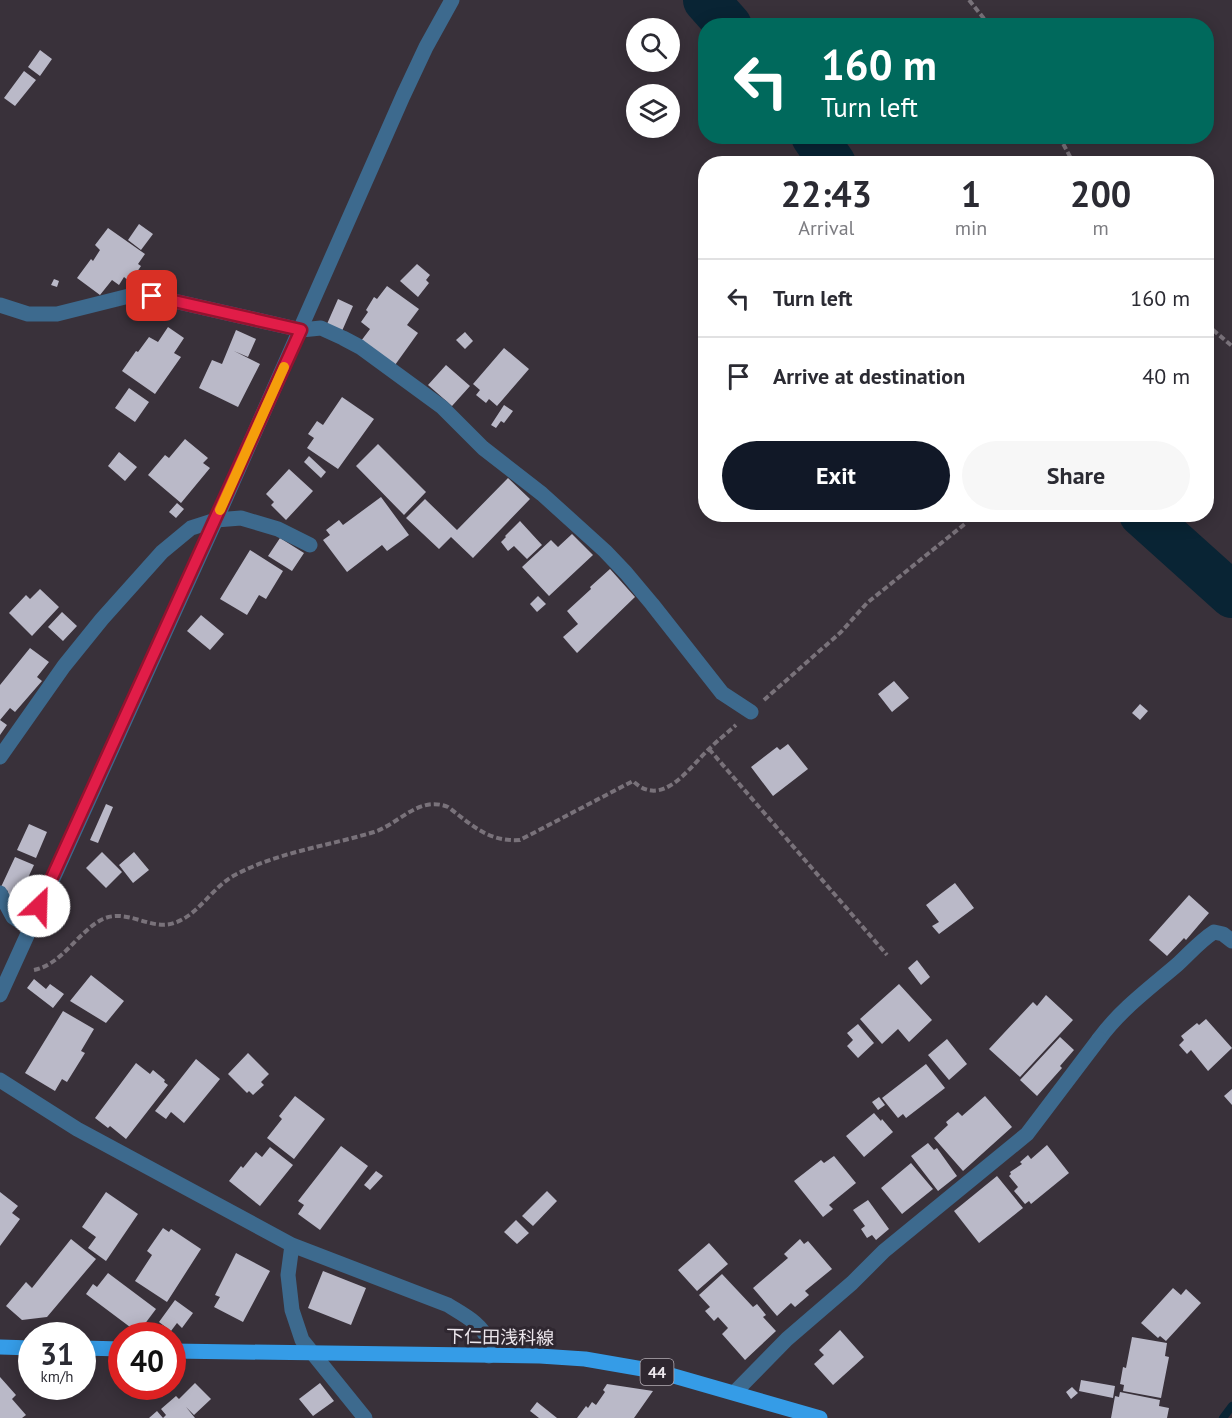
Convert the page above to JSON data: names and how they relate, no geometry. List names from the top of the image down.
{
  "streets": {
    "main road": ["下仁田浅科線", "44"]
  },
  "page": {
    "turn": ["160 m", "Turn left"],
    "eta": [
      "22:43",
      "Arrival",
      "1",
      "min",
      "200",
      "m"
    ],
    "list": [
      {
        "name": "Turn left",
        "value": "160 m"
      },
      {
        "name": "Arrive at destination",
        "value": "40 m"
      }
    ],
    "buttons": ["Exit", "Share"],
    "speed": "31 km/h",
    "limit": "40"
  }
}
